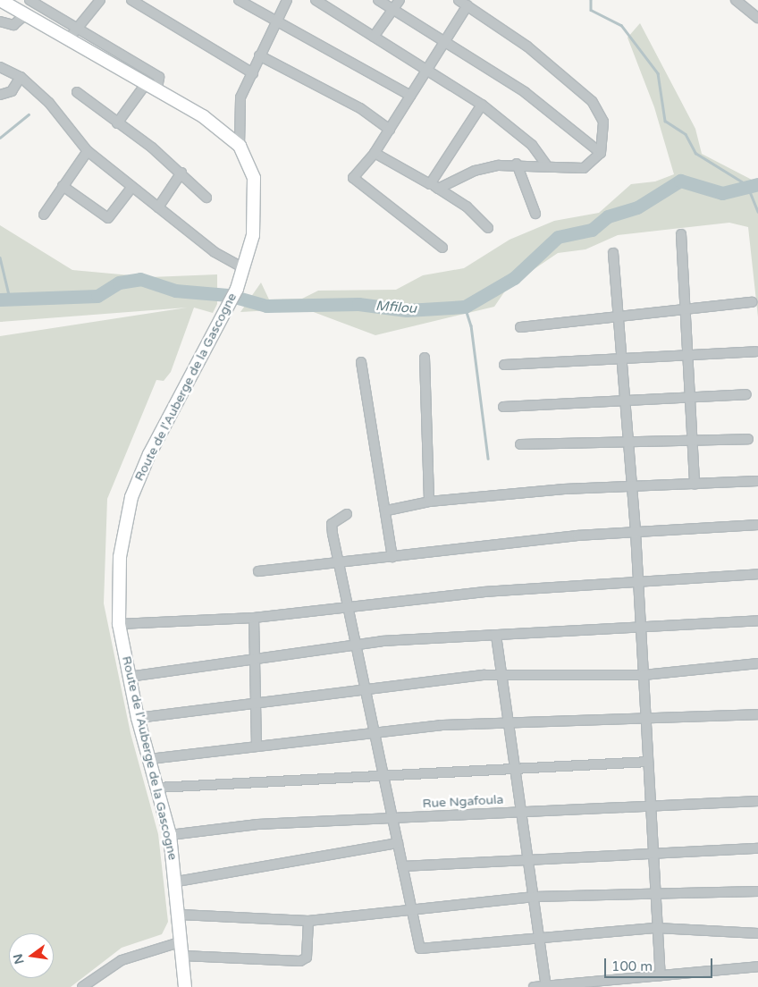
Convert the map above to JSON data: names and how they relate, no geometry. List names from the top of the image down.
{
  "streets": {
    "street": ["Route de l'Auberge de la Gascogne", "Rue Ngafoula"]
  },
  "crossings": [
    ["Route de l'Auberge de la Gascogne", "Rue Ngafoula"]
  ],
  "water": ["Mfilou"],
  "scale_bar": "100 m",
  "north": "left"
}
